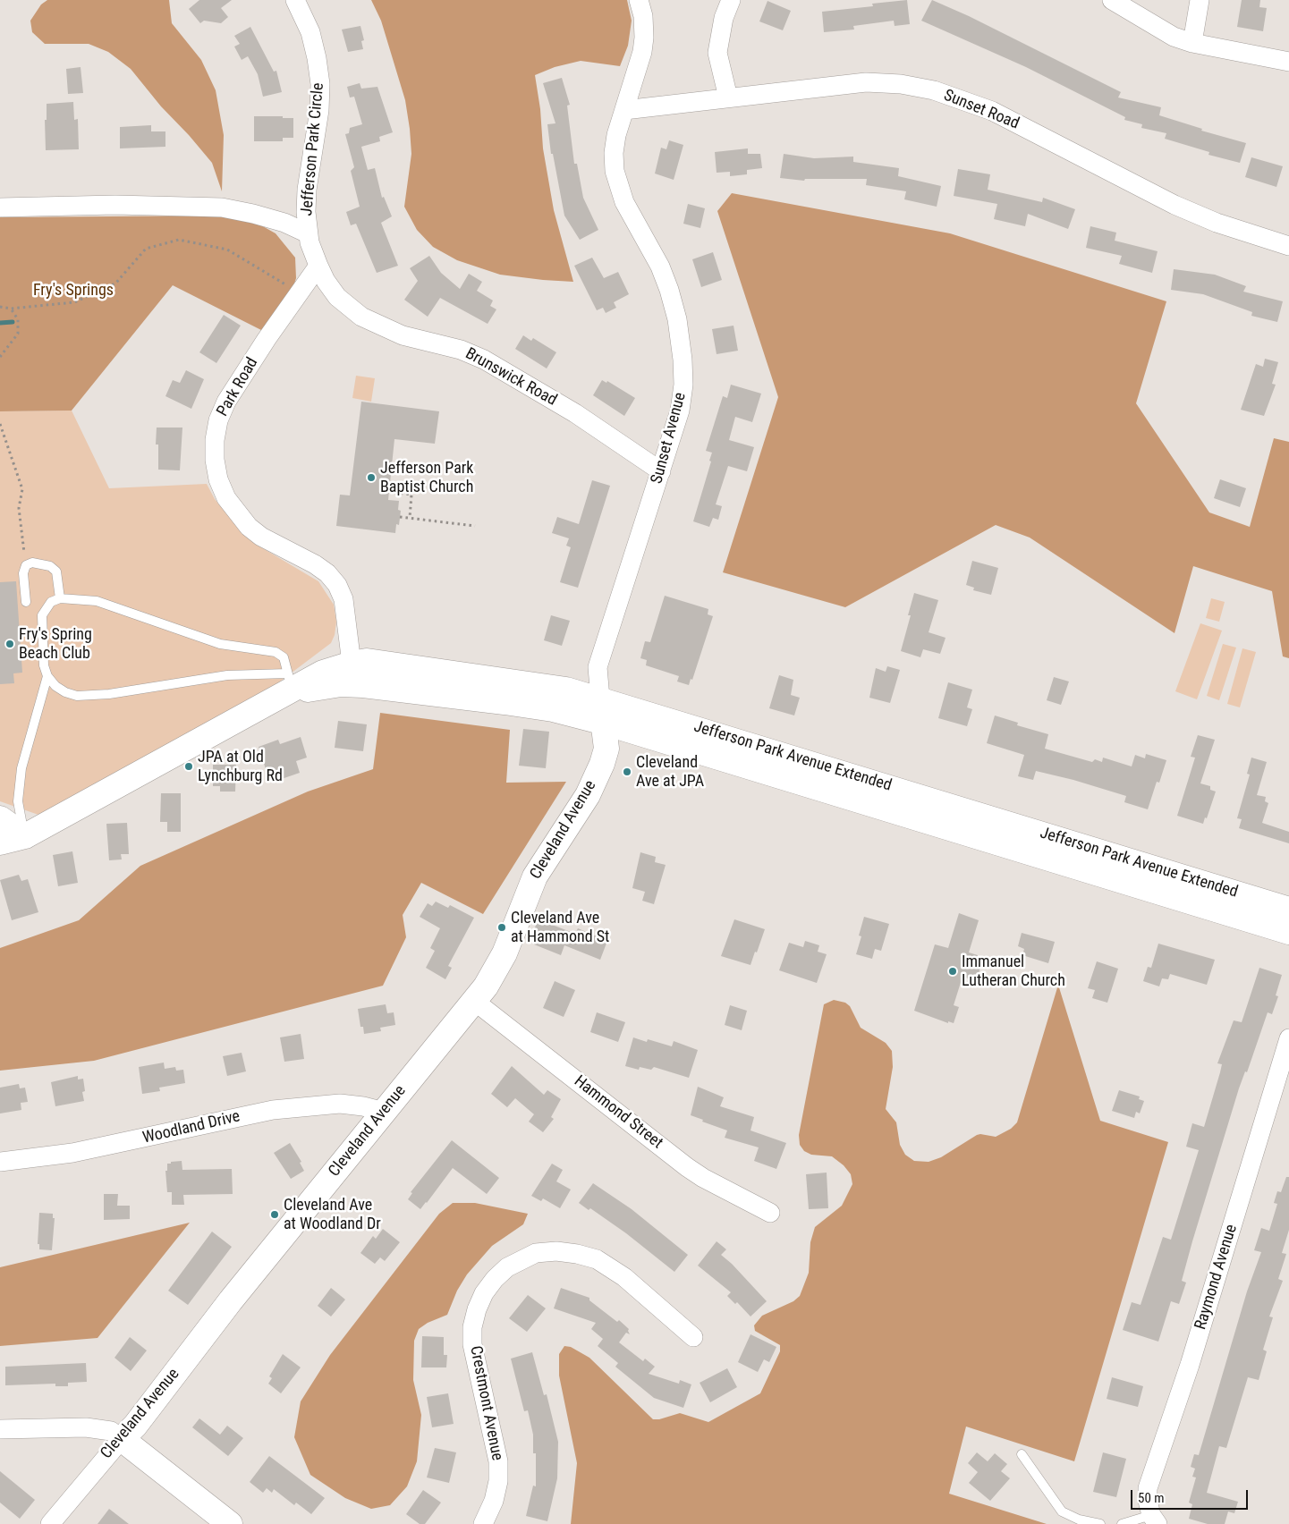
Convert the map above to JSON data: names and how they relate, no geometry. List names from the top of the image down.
{
  "streets": {
    "street": [
      "Sunset Road",
      "Jefferson Park Circle",
      "Brunswick Road",
      "Park Road",
      "Sunset Avenue",
      "Jefferson Park Avenue Extended",
      "Cleveland Avenue",
      "Hammond Street",
      "Woodland Drive",
      "Raymond Avenue",
      "Crestmont Avenue"
    ]
  },
  "crossings": [
    ["Sunset Road", "Sunset Avenue"],
    ["Brunswick Road", "Park Road"],
    ["Brunswick Road", "Sunset Avenue"],
    ["Park Road", "Jefferson Park Avenue Extended"],
    ["Sunset Avenue", "Jefferson Park Avenue Extended"],
    ["Sunset Avenue", "Cleveland Avenue"],
    ["Jefferson Park Avenue Extended", "Cleveland Avenue"],
    ["Cleveland Avenue", "Hammond Street"],
    ["Cleveland Avenue", "Woodland Drive"]
  ],
  "parks": ["Fry's Springs"],
  "places": [
    "Jefferson Park Baptist Church",
    "Fry's Spring Beach Club",
    "JPA at Old Lynchburg Rd",
    "Cleveland Ave at JPA",
    "Cleveland Ave at Hammond St",
    "Immanuel Lutheran Church",
    "Cleveland Ave at Woodland Dr"
  ],
  "scale_bar": "50 m"
}
